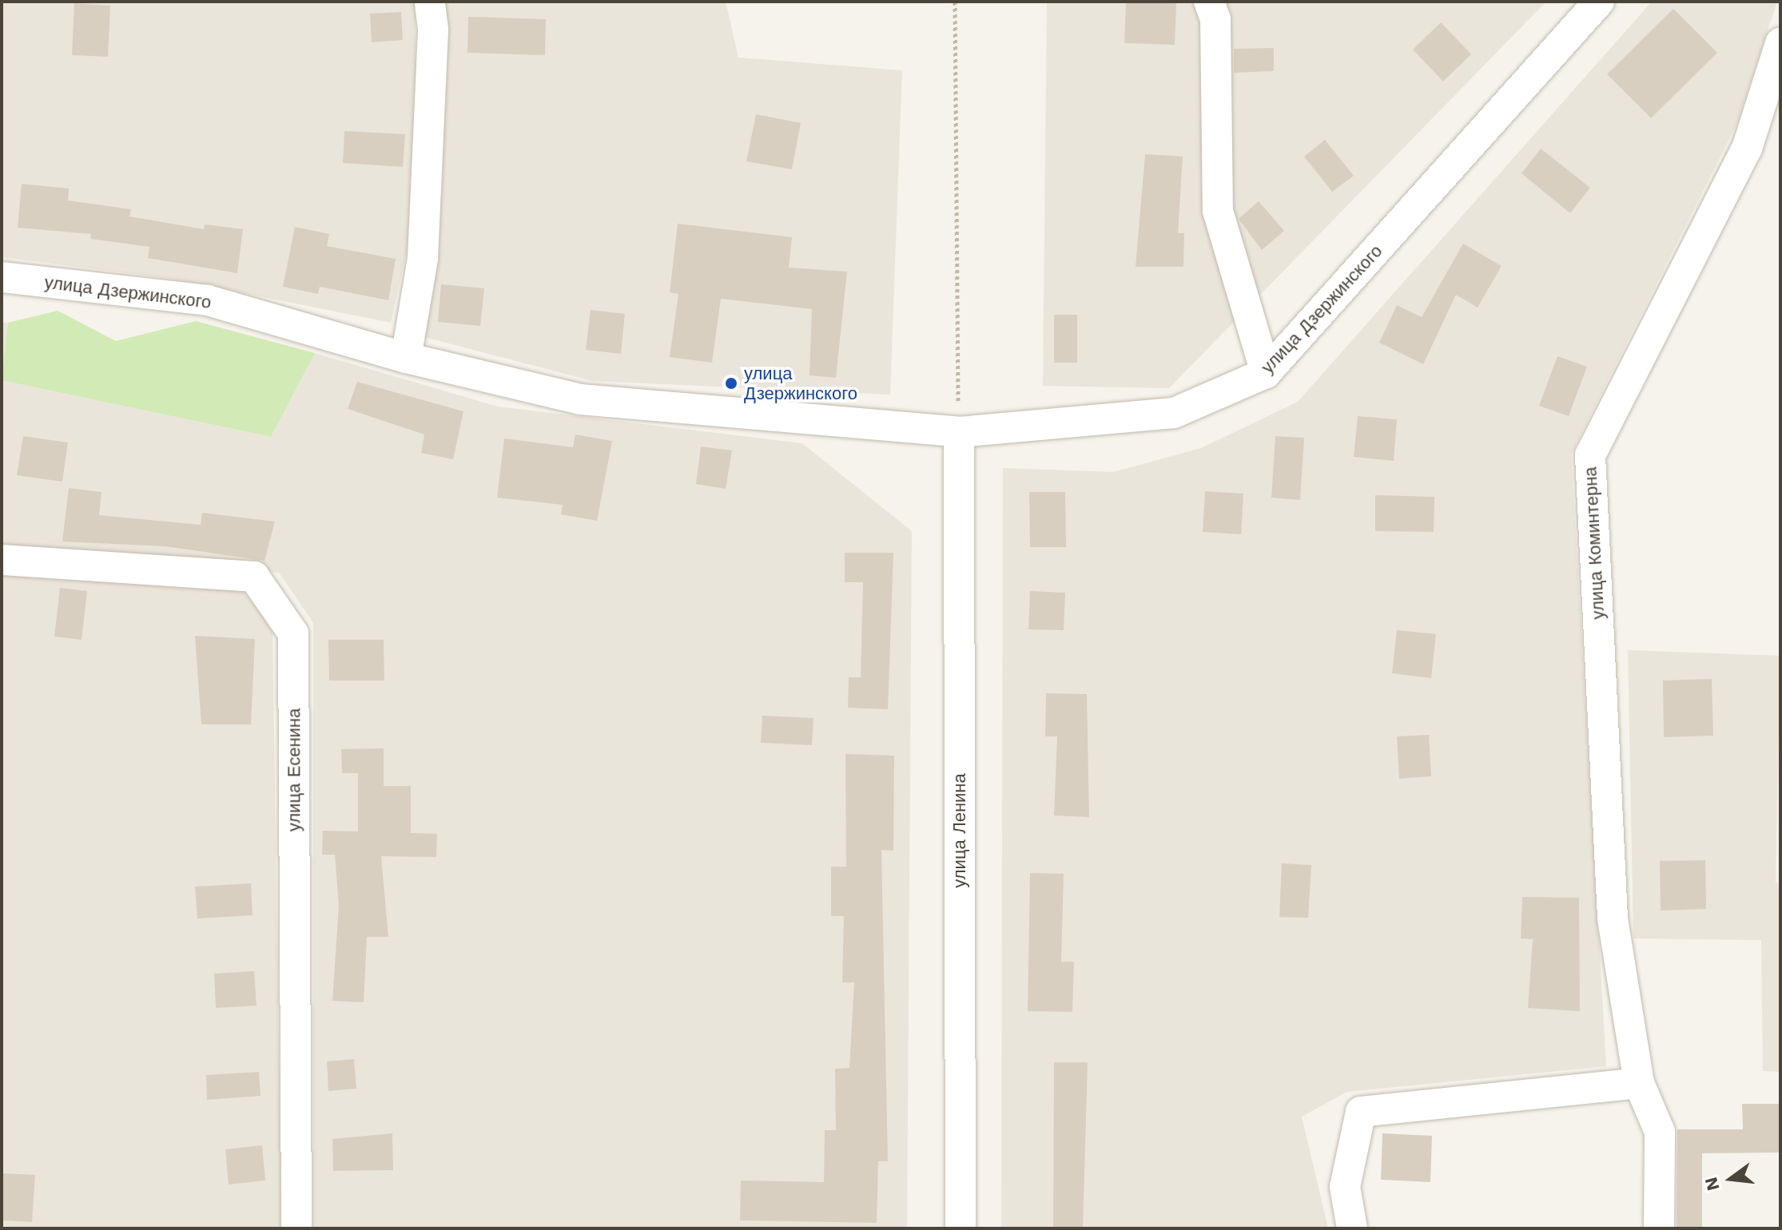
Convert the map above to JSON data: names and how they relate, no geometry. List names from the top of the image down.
{
  "streets": {
    "street": [
      "улица Дзержинского",
      "улица Коминтерна",
      "улица Есенина",
      "улица Ленина"
    ]
  },
  "crossings": [
    ["улица Дзержинского", "улица Ленина"]
  ],
  "places": ["улица Дзержинского"],
  "north": "left"
}
